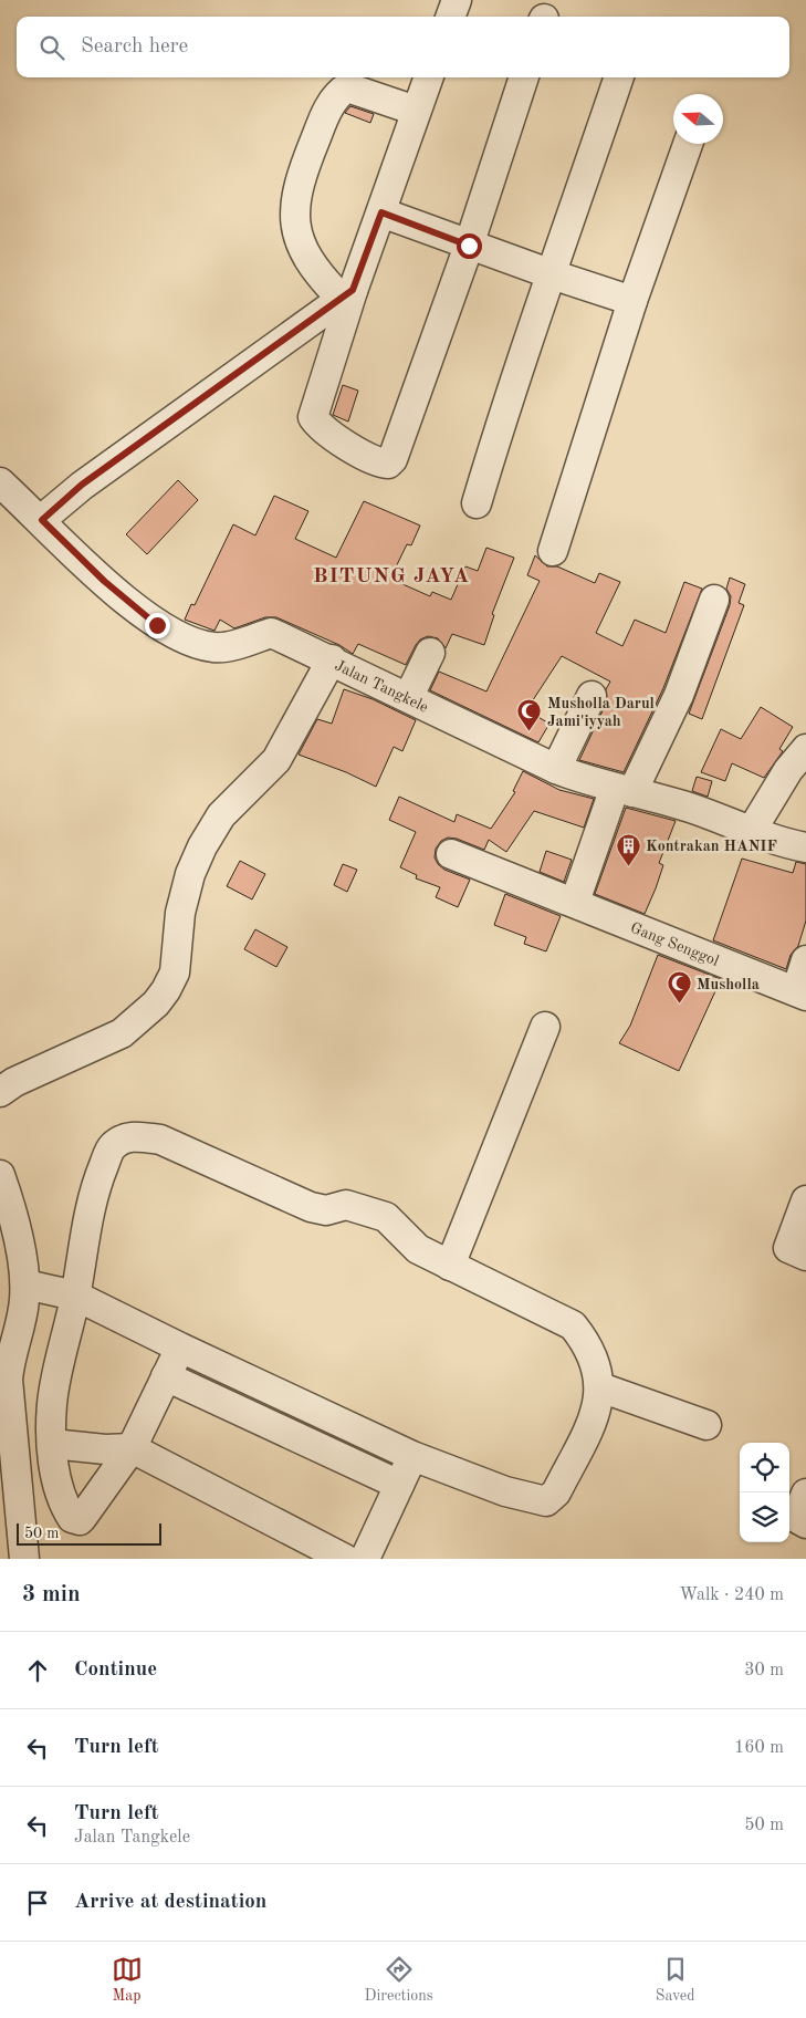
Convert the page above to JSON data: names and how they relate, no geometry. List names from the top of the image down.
{
  "streets": {
    "street": ["Jalan Tangkele", "Gang Senggol"]
  },
  "districts": ["BITUNG JAYA"],
  "places": {
    "mosque": ["Musholla Darul Jami'iyyah", "Musholla"],
    "building": ["Kontrakan HANIF"]
  },
  "scale_bar": "50 m",
  "north": "left",
  "page": {
    "search": "Search here",
    "scale": "50 m",
    "heading": ["3 min", "Walk · 240 m"],
    "list": [
      ["Continue", "30 m"],
      ["Turn left", "160 m"],
      ["Turn left", "Jalan Tangkele", "50 m"],
      "Arrive at destination"
    ],
    "nav": ["Map", "Directions", "Saved"]
  }
}
